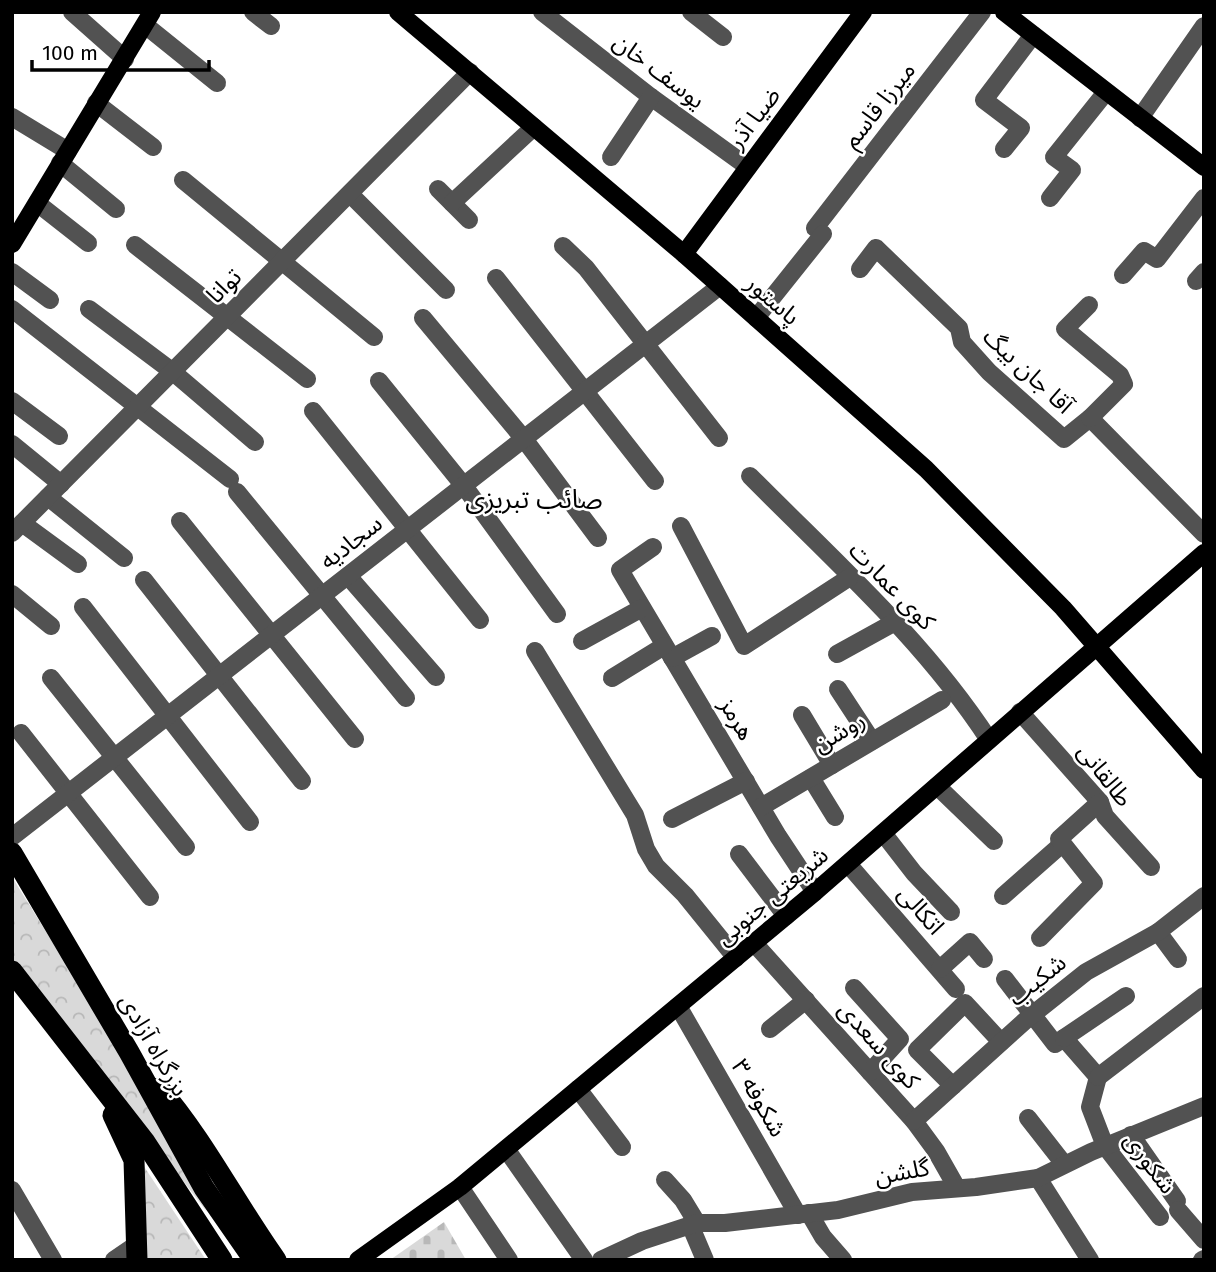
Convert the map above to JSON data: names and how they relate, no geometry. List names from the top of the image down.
{
  "streets": {
    "highway": ["بزرگراه آزادی"],
    "main road": ["ضیا آذر", "پاستور", "شریعتی جنوبی"],
    "street": [
      "یوسف خان",
      "میرزا قاسم",
      "توانا",
      "آقا جان بیگ",
      "سجادیه",
      "کوی عمارت",
      "هرمز",
      "روشن",
      "طالقانی",
      "اتکالی",
      "شکیب",
      "کوی سعدی",
      "شکوفه ۳",
      "شکوری",
      "گلشن"
    ]
  },
  "crossings": [
    ["یوسف خان", "ضیا آذر"],
    ["میرزا قاسم", "پاستور"],
    ["ضیا آذر", "پاستور"],
    ["توانا", "پاستور"],
    ["پاستور", "سجادیه"],
    ["پاستور", "شریعتی جنوبی"],
    ["کوی عمارت", "شریعتی جنوبی"],
    ["هرمز", "روشن"],
    ["هرمز", "شریعتی جنوبی"],
    ["طالقانی", "شریعتی جنوبی"],
    ["شریعتی جنوبی", "اتکالی"],
    ["شریعتی جنوبی", "کوی سعدی"],
    ["شریعتی جنوبی", "شکوفه ۳"],
    ["شکیب", "کوی سعدی"],
    ["کوی سعدی", "گلشن"],
    ["شکوفه ۳", "گلشن"],
    ["شکوری", "گلشن"]
  ],
  "districts": ["صائب تبریزی"],
  "scale_bar": "100 m"
}
